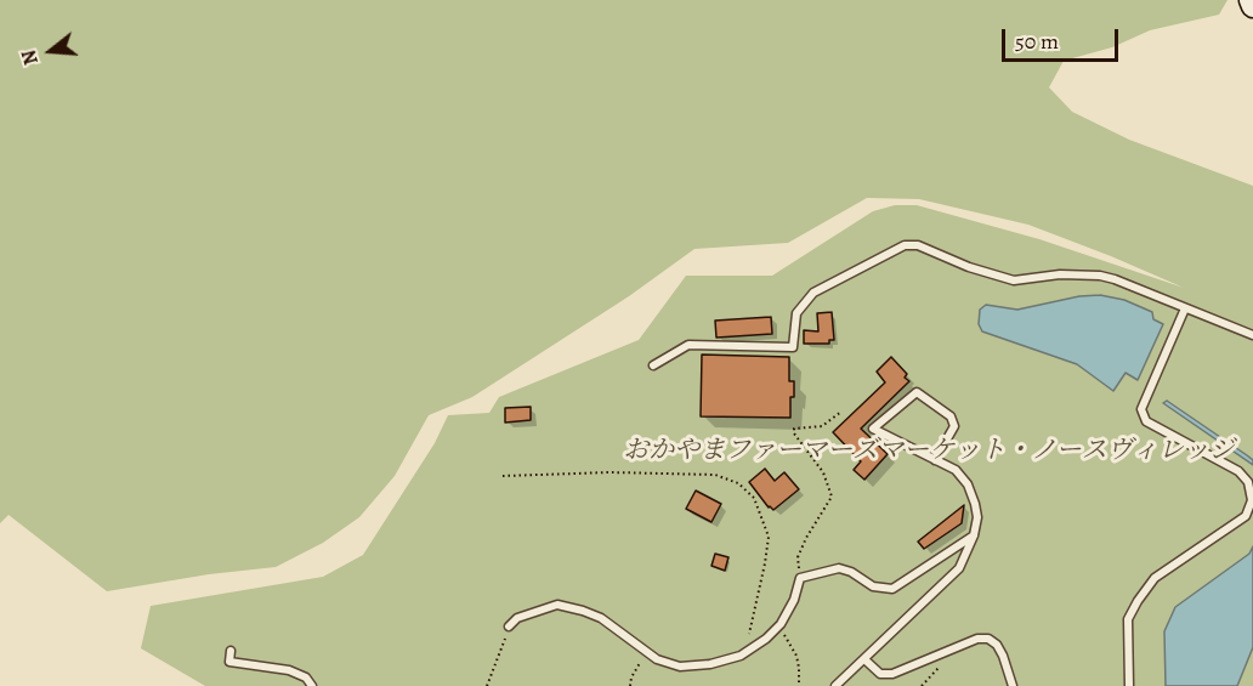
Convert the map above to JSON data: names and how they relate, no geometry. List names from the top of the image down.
{
  "parks": ["おかやまファーマーズマーケット・ノースヴィレッジ"],
  "scale_bar": "50 m",
  "north": "left"
}
